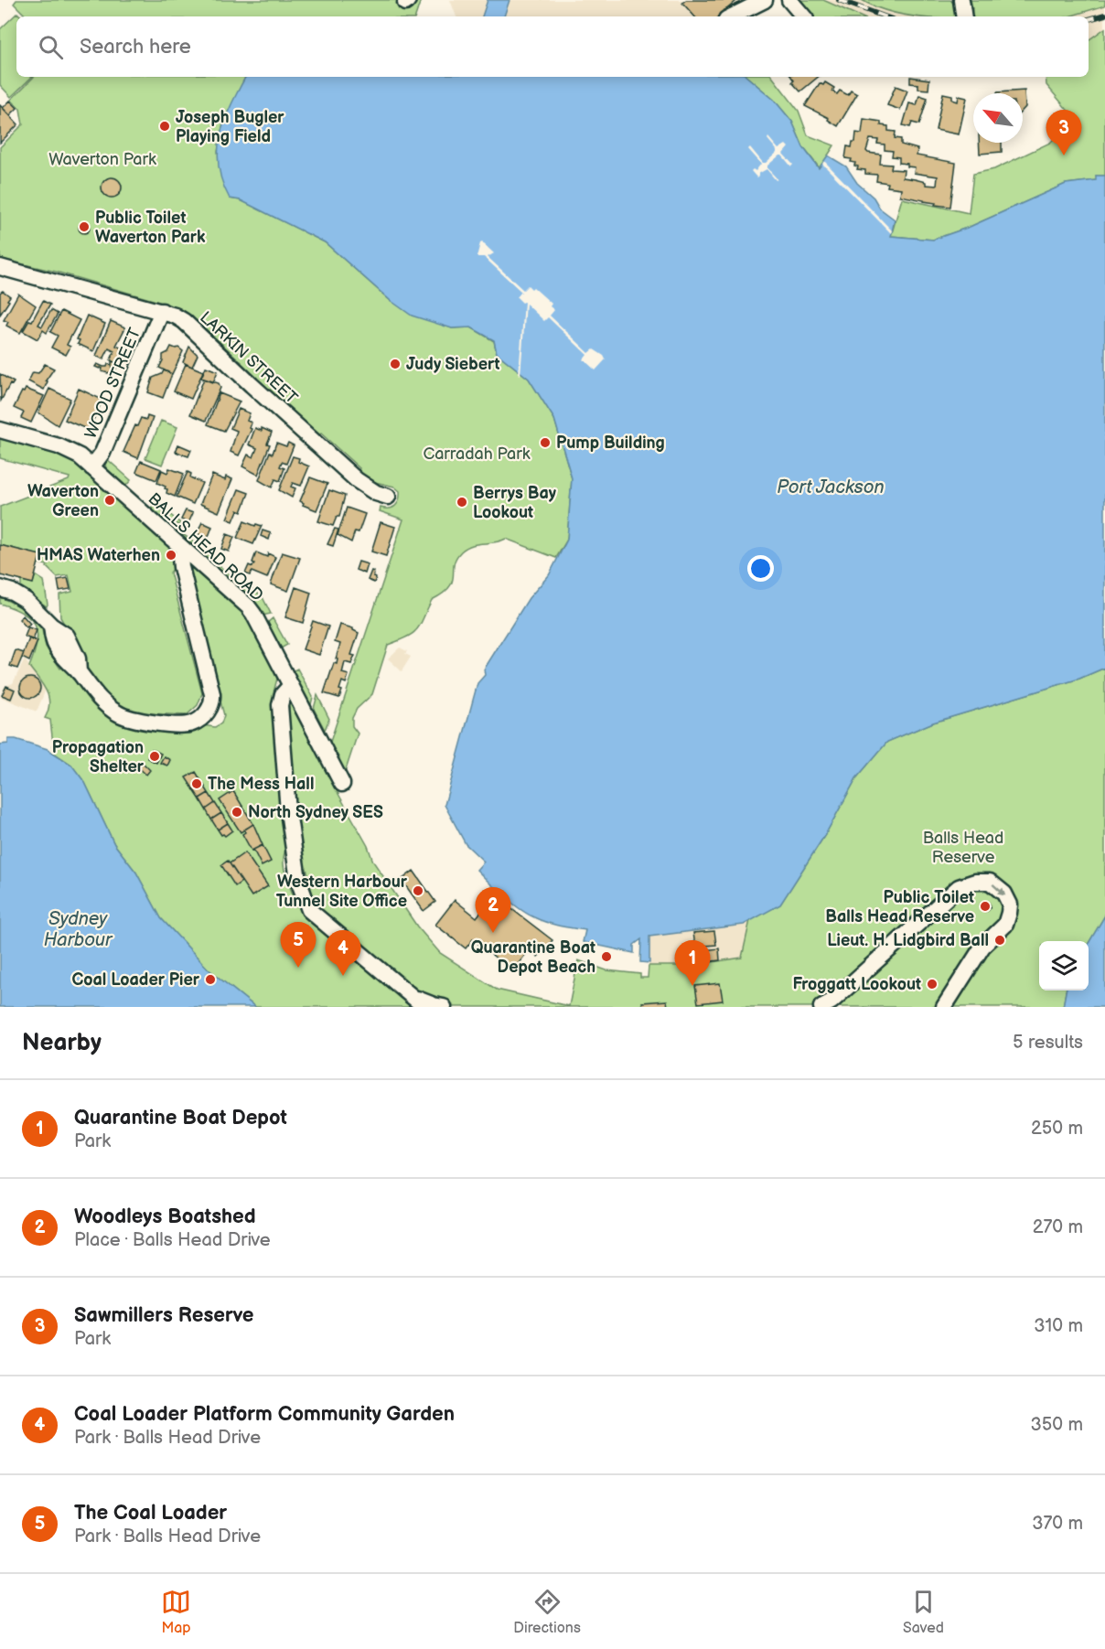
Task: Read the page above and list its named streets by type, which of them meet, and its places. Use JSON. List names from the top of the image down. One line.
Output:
{"streets":{"street":["LARKIN STREET","WOOD STREET","BALLS HEAD ROAD"]},"crossings":[["LARKIN STREET","WOOD STREET"],["WOOD STREET","BALLS HEAD ROAD"]],"water":["Port Jackson","Sydney Harbour"],"parks":["Waverton Park","Carradah Park","Balls Head Reserve"],"places":["Joseph Bugler Playing Field","Public Toilet Waverton Park","Judy Siebert","Pump Building","Waverton Green","Berrys Bay Lookout","HMAS Waterhen","Propagation Shelter","The Mess Hall","North Sydney SES","Western Harbour Tunnel Site Office","Public Toilet Balls Head Reserve","Lieut. H. Lidgbird Ball","Quarantine Boat Depot Beach","Coal Loader Pier","Froggatt Lookout"],"north":"top left","page":{"search":"Search here","pins":["3","2","5","4","1"],"heading":["Nearby","5 results"],"list":[{"mark":"1","name":"Quarantine Boat Depot","note":"Park","value":"250 m"},{"mark":"2","name":"Woodleys Boatshed","note":"Place · Balls Head Drive","value":"270 m"},{"mark":"3","name":"Sawmillers Reserve","note":"Park","value":"310 m"},{"mark":"4","name":"Coal Loader Platform Community Garden","note":"Park · Balls Head Drive","value":"350 m"},{"mark":"5","name":"The Coal Loader","note":"Park · Balls Head Drive","value":"370 m"}],"nav":["Map","Directions","Saved"]}}
